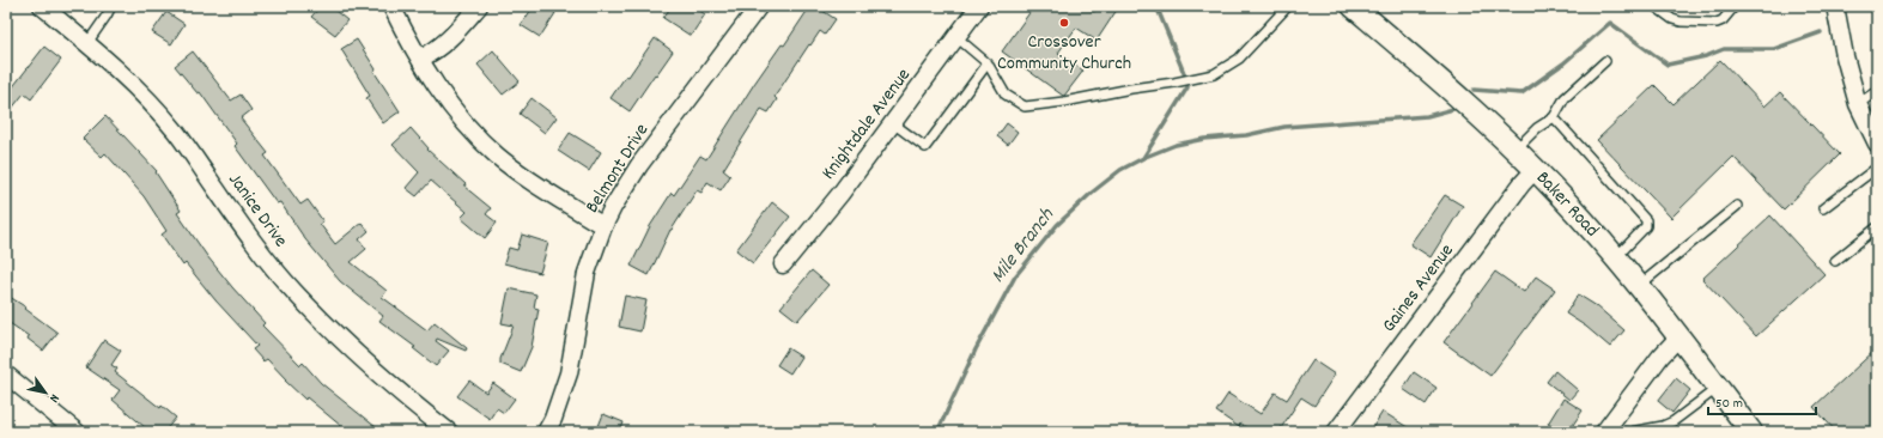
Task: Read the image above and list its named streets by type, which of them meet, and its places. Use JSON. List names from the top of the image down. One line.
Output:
{"streets":{"street":["Knightdale Avenue","Belmont Drive","Baker Road","Janice Drive","Gaines Avenue"]},"crossings":[["Baker Road","Gaines Avenue"]],"water":["Mile Branch"],"places":["Crossover Community Church"],"scale_bar":"50 m","north":"bottom right"}
